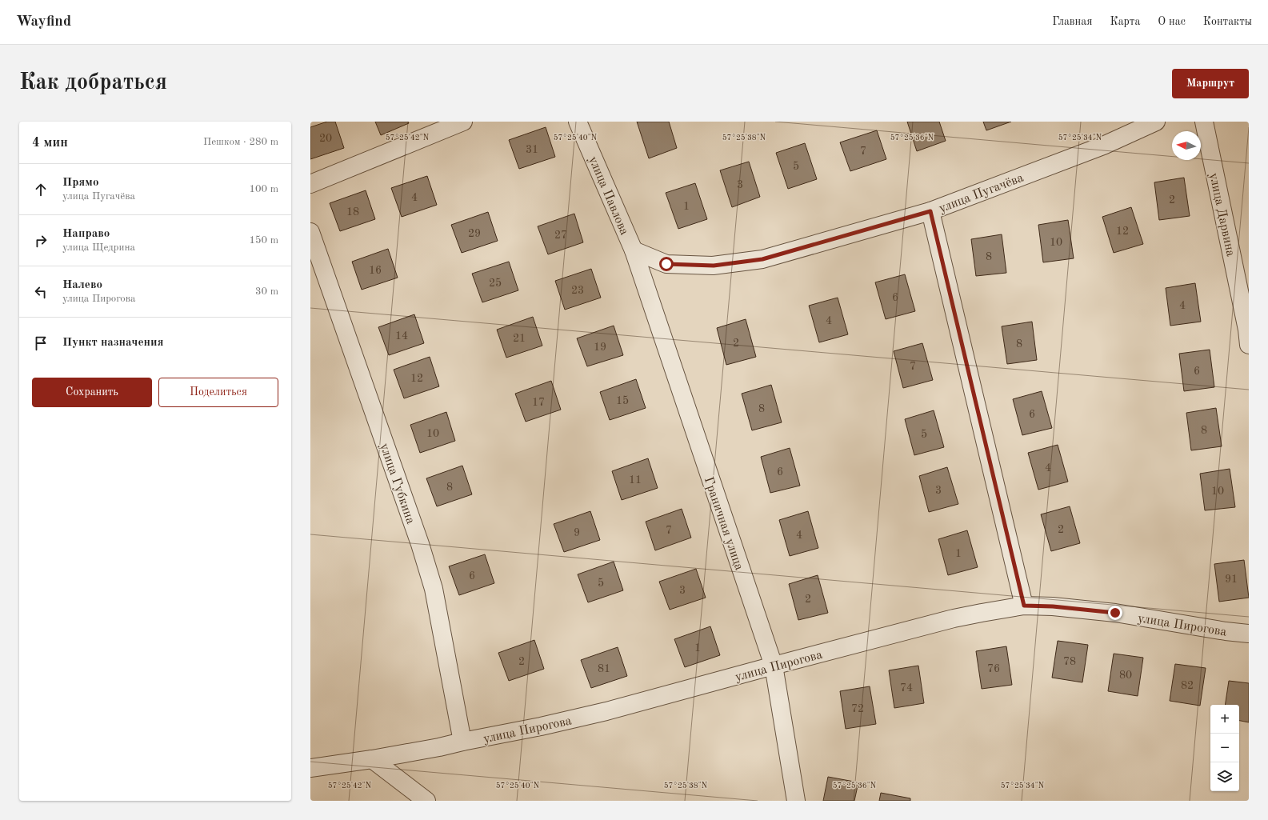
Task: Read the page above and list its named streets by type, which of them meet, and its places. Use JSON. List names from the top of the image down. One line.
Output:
{"streets":{"street":["улица Пугачёва","улица Павлова","улица Дарвина","улица Губкина","Граничная улица","улица Пирогова"]},"crossings":[["улица Пугачёва","улица Павлова"],["улица Пугачёва","Граничная улица"],["улица Павлова","Граничная улица"],["улица Губкина","улица Пирогова"],["Граничная улица","улица Пирогова"]],"house_numbers":["20","31","7","5","3","4","2","1","18","12","29","27","10","8","16","25","23","6","4","4","14","21","2","8","19","7","6","12","15","17","8","6","8","10","5","4","6","11","8","3","10","2","7","9","4","1","6","91","5","3","2","1","2","78","81","76","80","82","74","72"],"north":"left","page":{"header":"Wayfind","nav":["Главная","Карта","О нас","Контакты"],"buttons":["Маршрут",["Сохранить","Поделиться"]],"title":"Как добраться","heading":["4 мин","Пешком · 280 m"],"list":[["Прямо","улица Пугачёва","100 m"],["Направо","улица Щедрина","150 m"],["Налево","улица Пирогова","30 m"],"Пункт назначения"],"map_buttons":["+","−"]},"coordinates":["57°25'42\"N","57°25'40\"N","57°25'38\"N","57°25'36\"N","57°25'34\"N"]}
